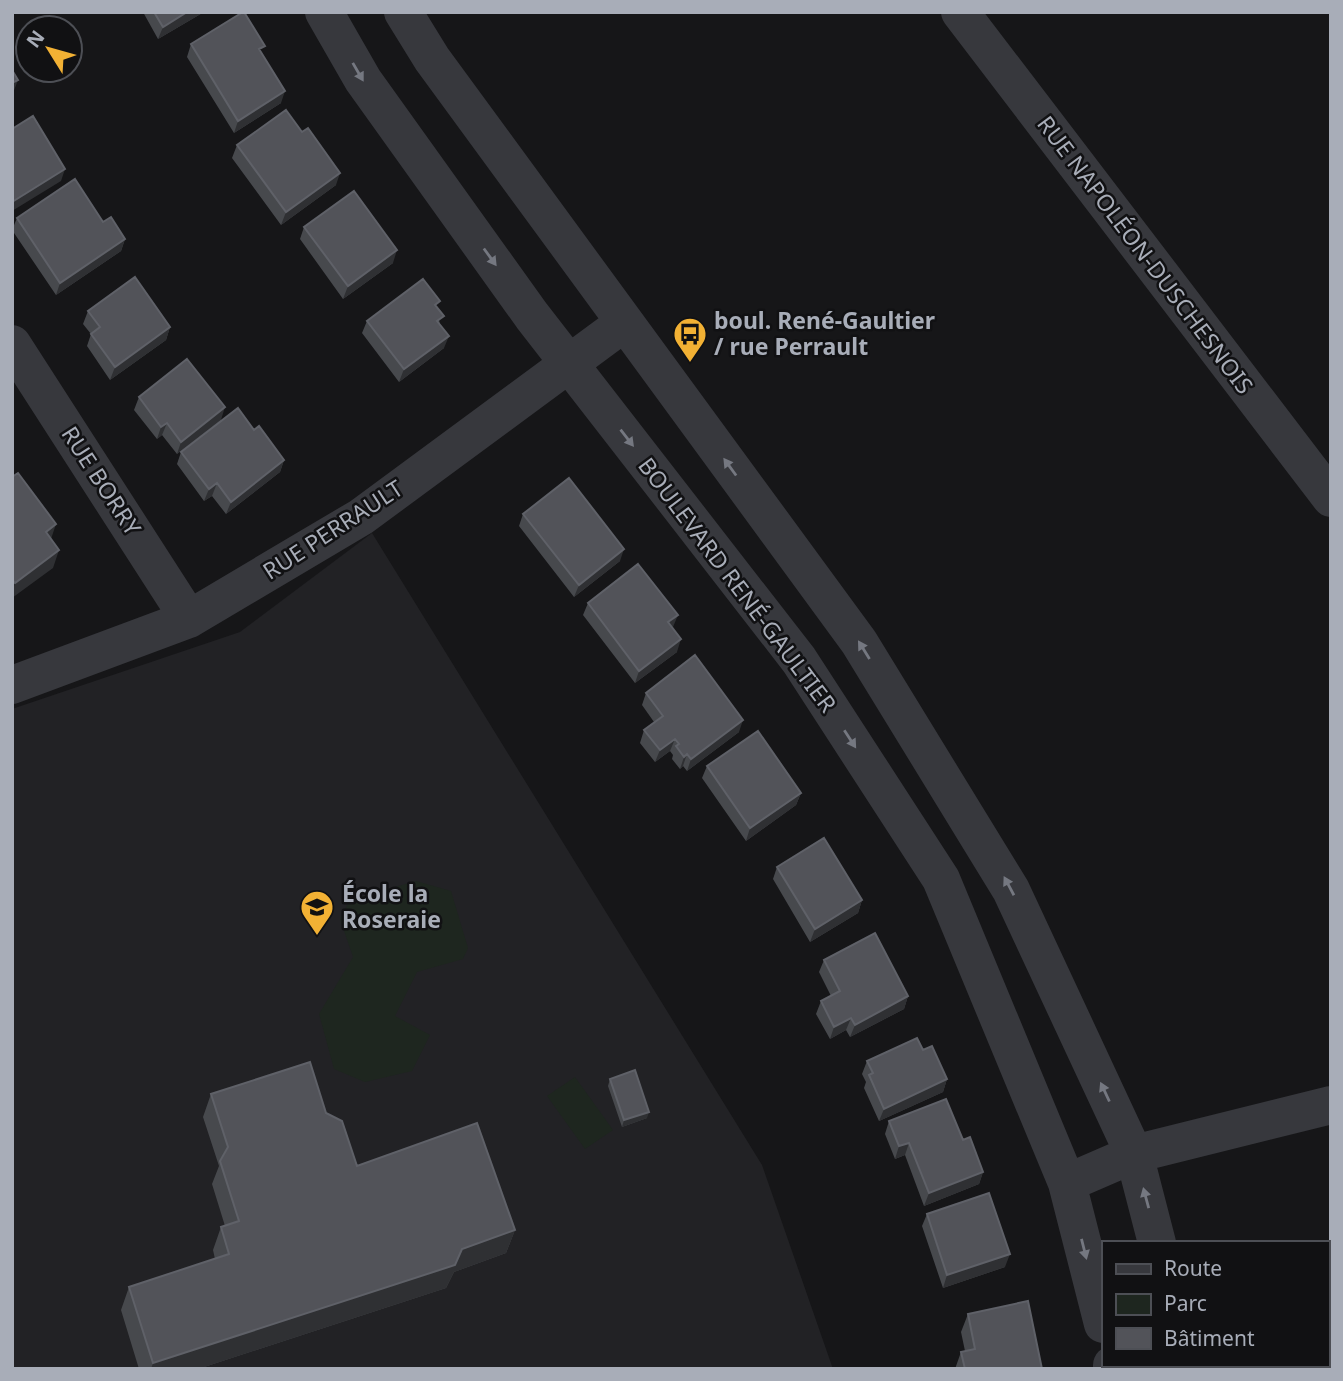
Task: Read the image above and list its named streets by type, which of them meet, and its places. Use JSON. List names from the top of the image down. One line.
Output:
{"streets":{"street":["RUE NAPOLÉON-DUSCHESNOIS","RUE BORRY","RUE PERRAULT","BOULEVARD RENÉ-GAULTIER"]},"crossings":[["RUE BORRY","RUE PERRAULT"],["RUE PERRAULT","BOULEVARD RENÉ-GAULTIER"]],"places":{"bus stop":["boul. René-Gaultier / rue Perrault"],"school or university":["École la Roseraie"]},"legend":["Route","Parc","Bâtiment"],"north":"top left"}
